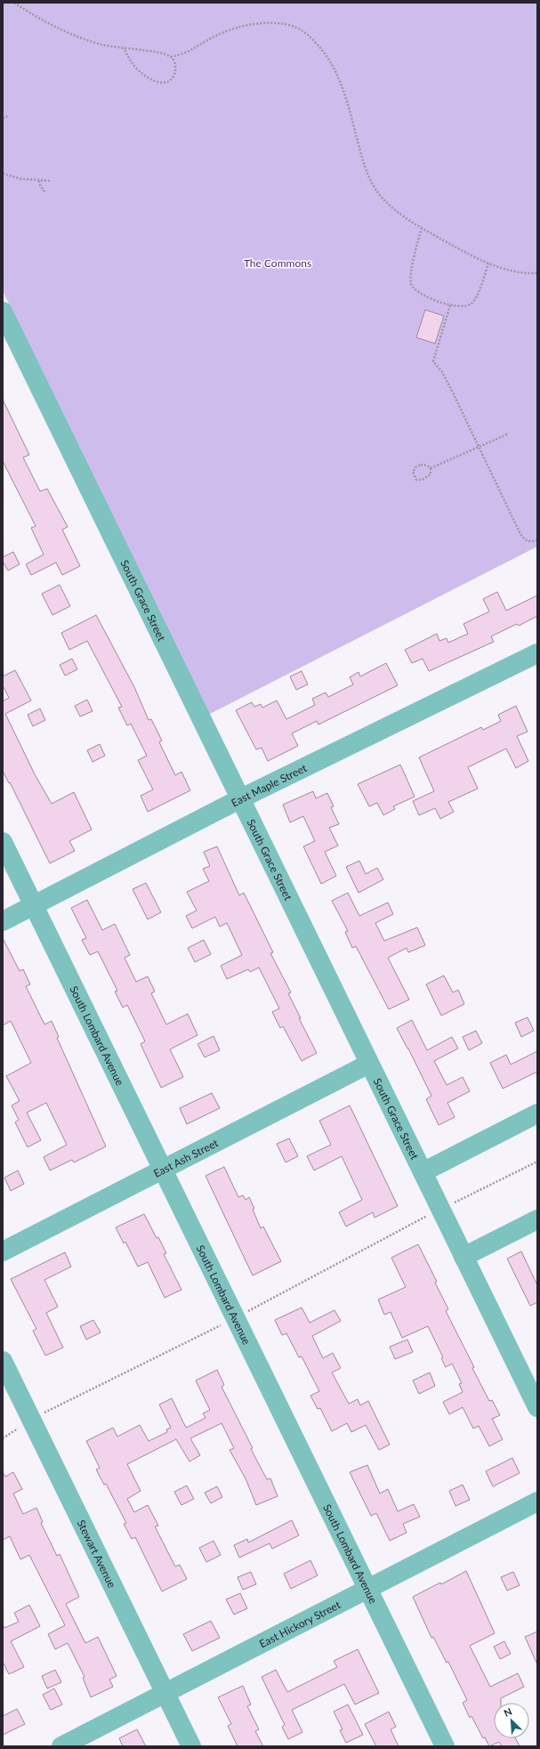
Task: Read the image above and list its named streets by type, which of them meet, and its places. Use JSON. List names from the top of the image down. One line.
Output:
{"streets":{"street":["South Grace Street","East Maple Street","South Lombard Avenue","East Ash Street","Stewart Avenue","East Hickory Street"]},"crossings":[["South Grace Street","East Maple Street"],["South Grace Street","East Ash Street"],["East Maple Street","South Lombard Avenue"],["South Lombard Avenue","East Ash Street"],["South Lombard Avenue","East Hickory Street"],["Stewart Avenue","East Hickory Street"]],"parks":["The Commons"],"north":"top left"}
